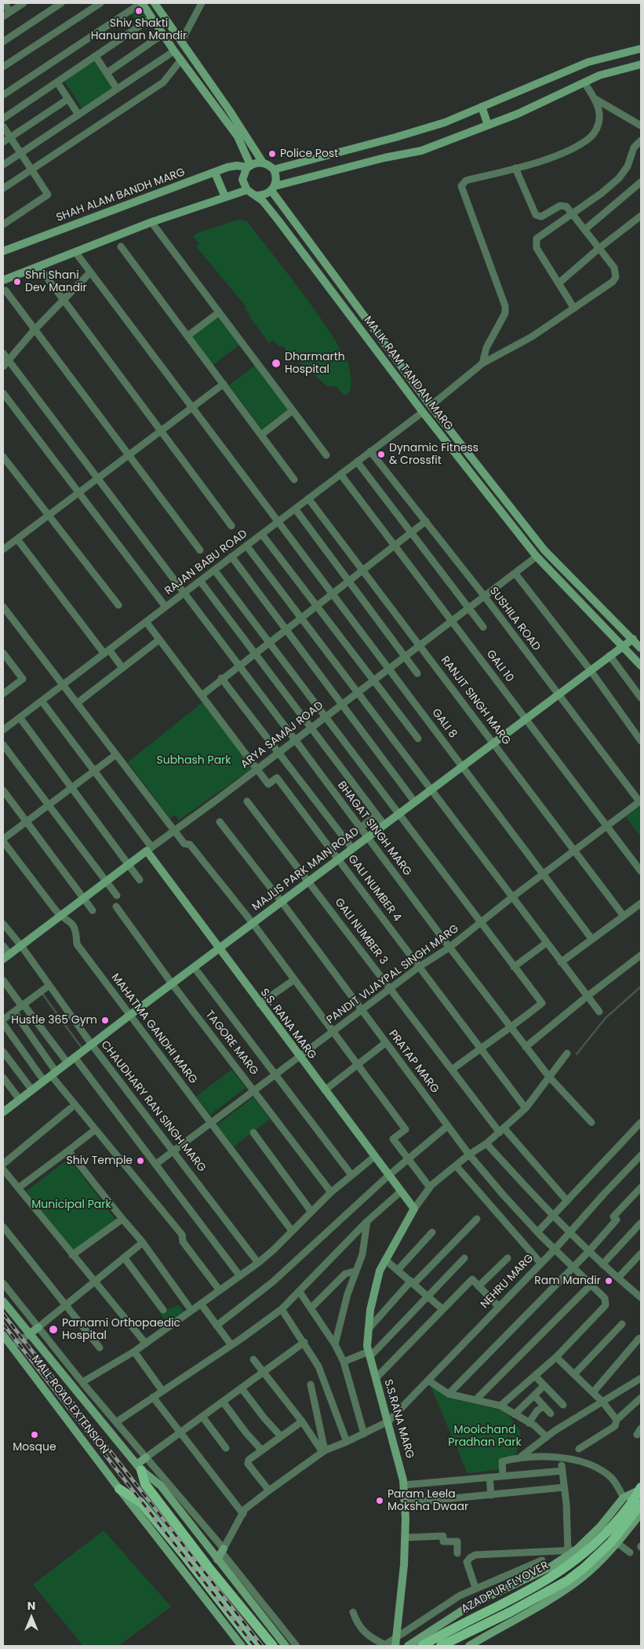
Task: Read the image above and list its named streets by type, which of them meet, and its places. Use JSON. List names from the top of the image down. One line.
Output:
{"streets":{"main road":["AZADPUR FLYOVER"],"street":["SHAH ALAM BANDH MARG","MALIK RAM TANDAN MARG","RAJAN BABU ROAD","SUSHILA ROAD","GALI 10","RANJIT SINGH MARG","GALI 8","ARYA SAMAJ ROAD","BHAGAT SINGH MARG","MAJLIS PARK MAIN ROAD","GALI NUMBER 4","GALI NUMBER 3","PANDIT VIJAYPAL SINGH MARG","S.S. RANA MARG","MAHATMA GANDHI MARG","TAGORE MARG","PRATAP MARG","CHAUDHARY RAN SINGH MARG","NEHRU MARG","MALL ROAD EXTENSION","S.S.RANA MARG"]},"crossings":[["SHAH ALAM BANDH MARG","MALIK RAM TANDAN MARG"],["MALIK RAM TANDAN MARG","RAJAN BABU ROAD"],["MALIK RAM TANDAN MARG","ARYA SAMAJ ROAD"],["MALIK RAM TANDAN MARG","MAJLIS PARK MAIN ROAD"],["RAJAN BABU ROAD","SUSHILA ROAD"],["RAJAN BABU ROAD","GALI 10"],["RAJAN BABU ROAD","RANJIT SINGH MARG"],["RAJAN BABU ROAD","GALI 8"],["RAJAN BABU ROAD","BHAGAT SINGH MARG"],["RAJAN BABU ROAD","GALI NUMBER 4"],["SUSHILA ROAD","ARYA SAMAJ ROAD"],["SUSHILA ROAD","MAJLIS PARK MAIN ROAD"],["SUSHILA ROAD","PANDIT VIJAYPAL SINGH MARG"],["GALI 10","ARYA SAMAJ ROAD"],["GALI 10","MAJLIS PARK MAIN ROAD"],["GALI 10","PANDIT VIJAYPAL SINGH MARG"],["RANJIT SINGH MARG","ARYA SAMAJ ROAD"],["RANJIT SINGH MARG","MAJLIS PARK MAIN ROAD"],["RANJIT SINGH MARG","PANDIT VIJAYPAL SINGH MARG"],["GALI 8","ARYA SAMAJ ROAD"],["GALI 8","MAJLIS PARK MAIN ROAD"],["GALI 8","PANDIT VIJAYPAL SINGH MARG"],["ARYA SAMAJ ROAD","BHAGAT SINGH MARG"],["ARYA SAMAJ ROAD","GALI NUMBER 4"],["ARYA SAMAJ ROAD","S.S. RANA MARG"],["ARYA SAMAJ ROAD","MAHATMA GANDHI MARG"],["ARYA SAMAJ ROAD","CHAUDHARY RAN SINGH MARG"],["BHAGAT SINGH MARG","MAJLIS PARK MAIN ROAD"],["BHAGAT SINGH MARG","PANDIT VIJAYPAL SINGH MARG"],["MAJLIS PARK MAIN ROAD","GALI NUMBER 4"],["MAJLIS PARK MAIN ROAD","GALI NUMBER 3"],["MAJLIS PARK MAIN ROAD","S.S. RANA MARG"],["MAJLIS PARK MAIN ROAD","MAHATMA GANDHI MARG"],["MAJLIS PARK MAIN ROAD","TAGORE MARG"],["MAJLIS PARK MAIN ROAD","PRATAP MARG"],["MAJLIS PARK MAIN ROAD","CHAUDHARY RAN SINGH MARG"],["GALI NUMBER 4","PANDIT VIJAYPAL SINGH MARG"],["GALI NUMBER 3","PANDIT VIJAYPAL SINGH MARG"],["PANDIT VIJAYPAL SINGH MARG","S.S. RANA MARG"],["PANDIT VIJAYPAL SINGH MARG","MAHATMA GANDHI MARG"],["PANDIT VIJAYPAL SINGH MARG","TAGORE MARG"],["PANDIT VIJAYPAL SINGH MARG","PRATAP MARG"],["PANDIT VIJAYPAL SINGH MARG","CHAUDHARY RAN SINGH MARG"],["S.S. RANA MARG","S.S.RANA MARG"],["PRATAP MARG","NEHRU MARG"],["NEHRU MARG","S.S.RANA MARG"]],"parks":["Subhash Park","Municipal Park","Moolchand Pradhan Park"],"places":["Shiv Shakti Hanuman Mandir","Police Post","Shri Shani Dev Mandir","Dharmarth Hospital","Dynamic Fitness & Crossfit","Hustle 365 Gym","Shiv Temple","Ram Mandir","Parnami Orthopaedic Hospital","Mosque","Param Leela Moksha Dwaar"],"north":"top"}
